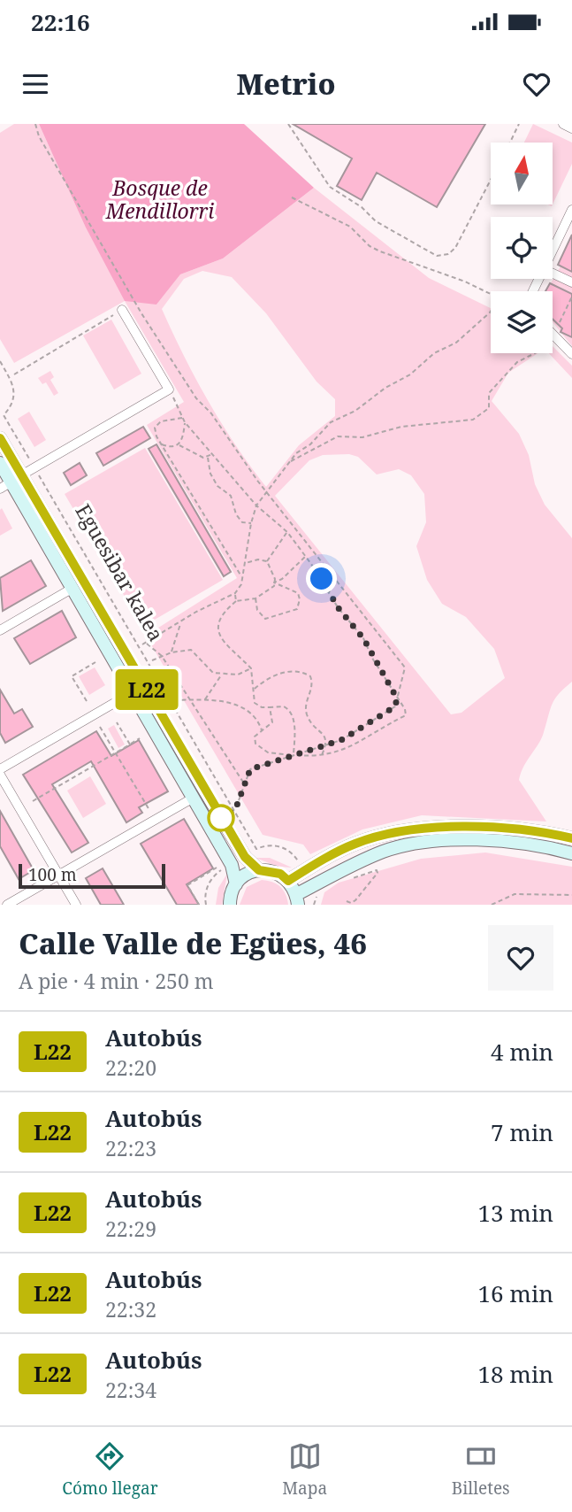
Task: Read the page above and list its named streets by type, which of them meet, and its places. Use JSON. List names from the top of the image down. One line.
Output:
{"streets":{"street":["Eguesibar kalea"]},"parks":["Bosque de Mendillorri"],"lines":["bus line L22"],"scale_bar":"100 m","north":"top","page":{"status":"22:16","header":"Metrio","on_map":"L22","scale":"100 m","heading":["Calle Valle de Egües, 46","A pie · 4 min · 250 m"],"list":[{"mark":"L22","name":"Autobús","note":"22:20","value":"4 min"},{"mark":"L22","name":"Autobús","note":"22:23","value":"7 min"},{"mark":"L22","name":"Autobús","note":"22:29","value":"13 min"},{"mark":"L22","name":"Autobús","note":"22:32","value":"16 min"},{"mark":"L22","name":"Autobús","note":"22:34","value":"18 min"}],"tabs":["Cómo llegar","Mapa","Billetes"]}}
